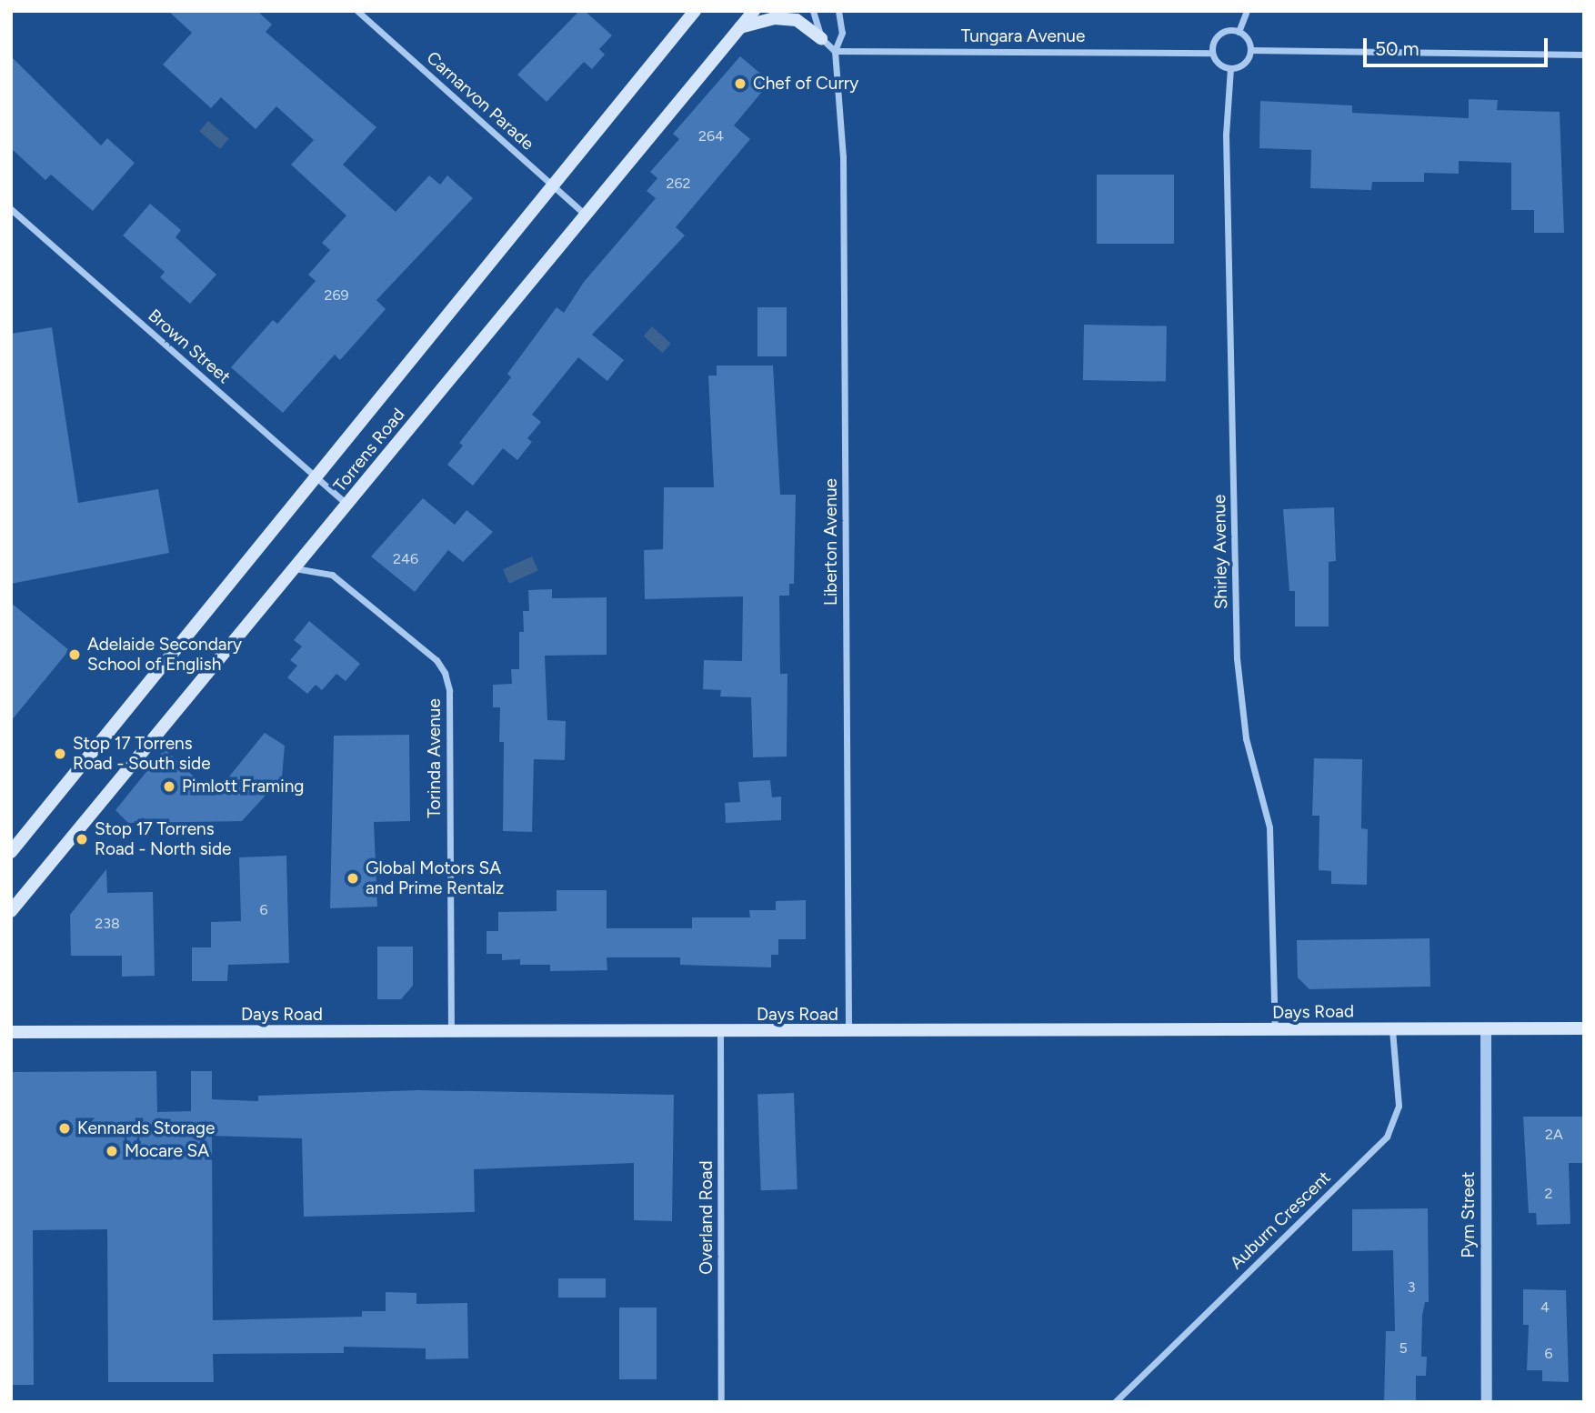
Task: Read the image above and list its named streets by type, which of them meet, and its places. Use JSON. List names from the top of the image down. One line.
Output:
{"streets":{"main road":["Torrens Road","Days Road"],"street":["Tungara Avenue","Carnarvon Parade","Brown Street","Liberton Avenue","Shirley Avenue","Torinda Avenue","Pym Street","Overland Road","Auburn Crescent"]},"crossings":[["Tungara Avenue","Liberton Avenue"],["Tungara Avenue","Shirley Avenue"],["Carnarvon Parade","Torrens Road"],["Brown Street","Torrens Road"],["Torrens Road","Torinda Avenue"],["Liberton Avenue","Days Road"],["Shirley Avenue","Days Road"],["Torinda Avenue","Days Road"],["Days Road","Pym Street"],["Days Road","Overland Road"],["Days Road","Auburn Crescent"]],"places":["Chef of Curry","Adelaide Secondary School of English","Stop 17 Torrens Road - South side","Pimlott Framing","Stop 17 Torrens Road - North side","Global Motors SA and Prime Rentalz","Kennards Storage","Mocare SA"],"house_numbers":["264","262","269","246","6","238","2A","2","3","4","5","6"],"scale_bar":"50 m"}
